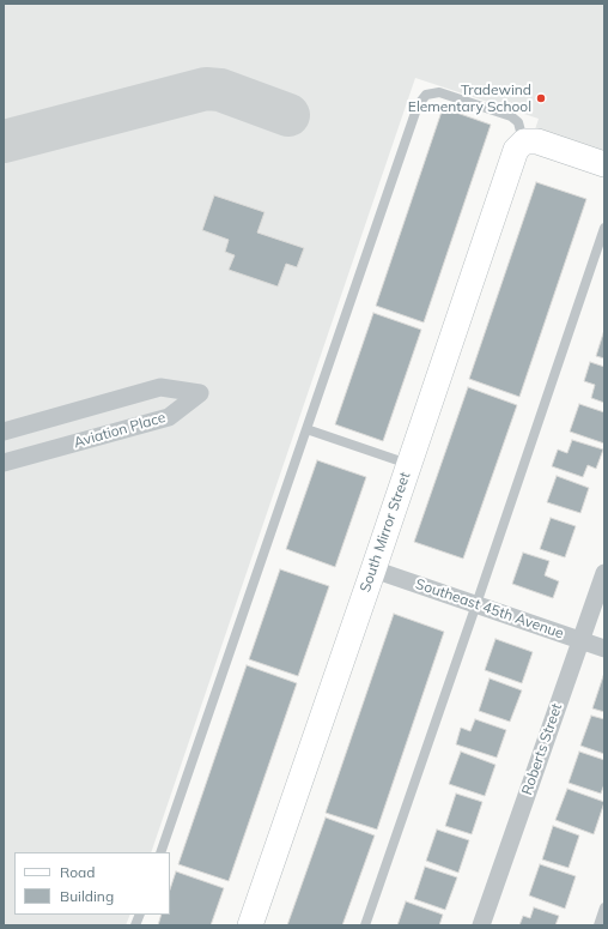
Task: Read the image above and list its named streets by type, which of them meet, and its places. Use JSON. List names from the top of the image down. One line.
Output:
{"streets":{"street":["Aviation Place","South Mirror Street","Southeast 45th Avenue","Roberts Street"]},"crossings":[["South Mirror Street","Southeast 45th Avenue"],["Southeast 45th Avenue","Roberts Street"]],"places":["Tradewind Elementary School"],"legend":["Road","Building"]}
